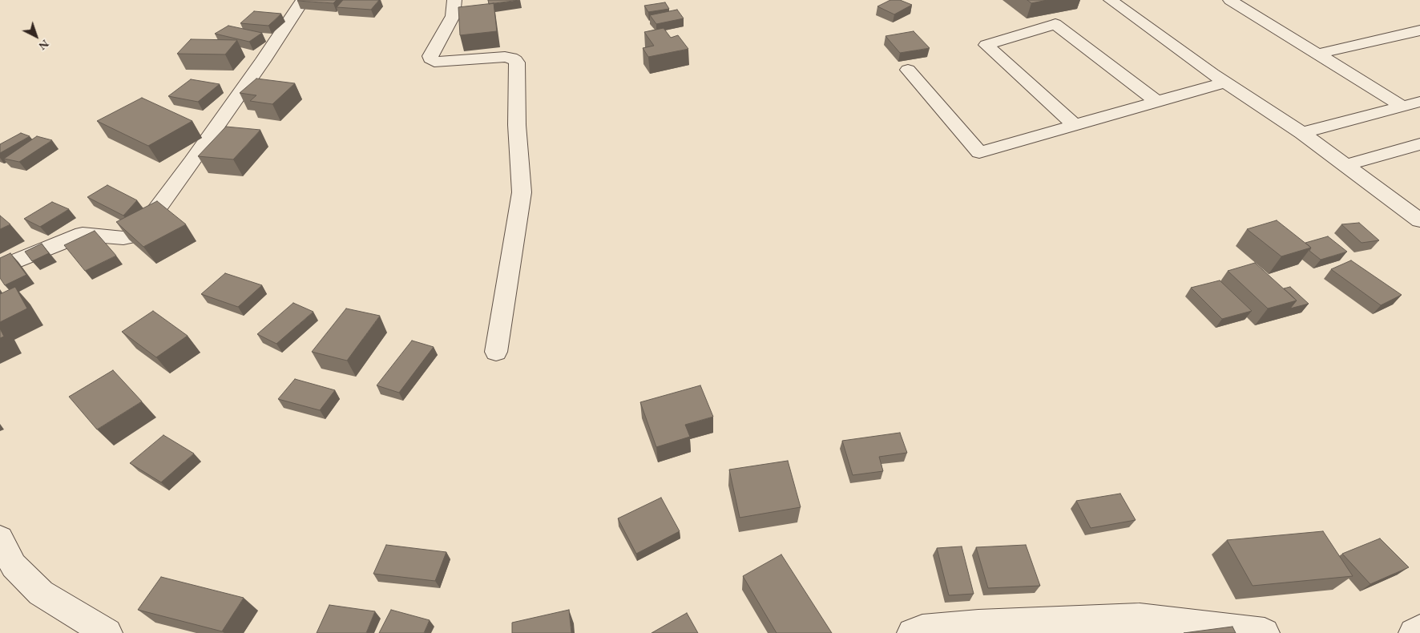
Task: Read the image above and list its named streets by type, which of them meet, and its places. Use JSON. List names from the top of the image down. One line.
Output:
{"north":"bottom right"}
